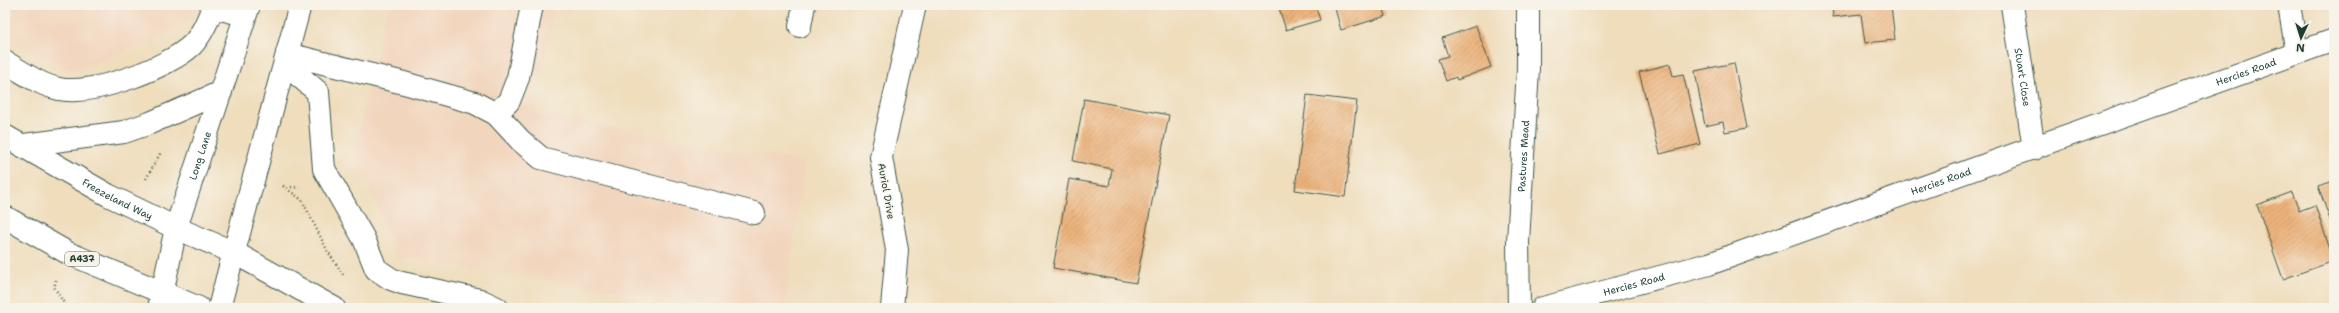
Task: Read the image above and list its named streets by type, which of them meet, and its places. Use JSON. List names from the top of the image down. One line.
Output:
{"streets":{"street":["Hercies Road","Stuart Close","Long Lane","Pastures Mead","Auriol Drive","Freezeland Way","A437"]},"crossings":[["Hercies Road","Stuart Close"],["Long Lane","Freezeland Way"],["Long Lane","A437"]],"north":"bottom"}
